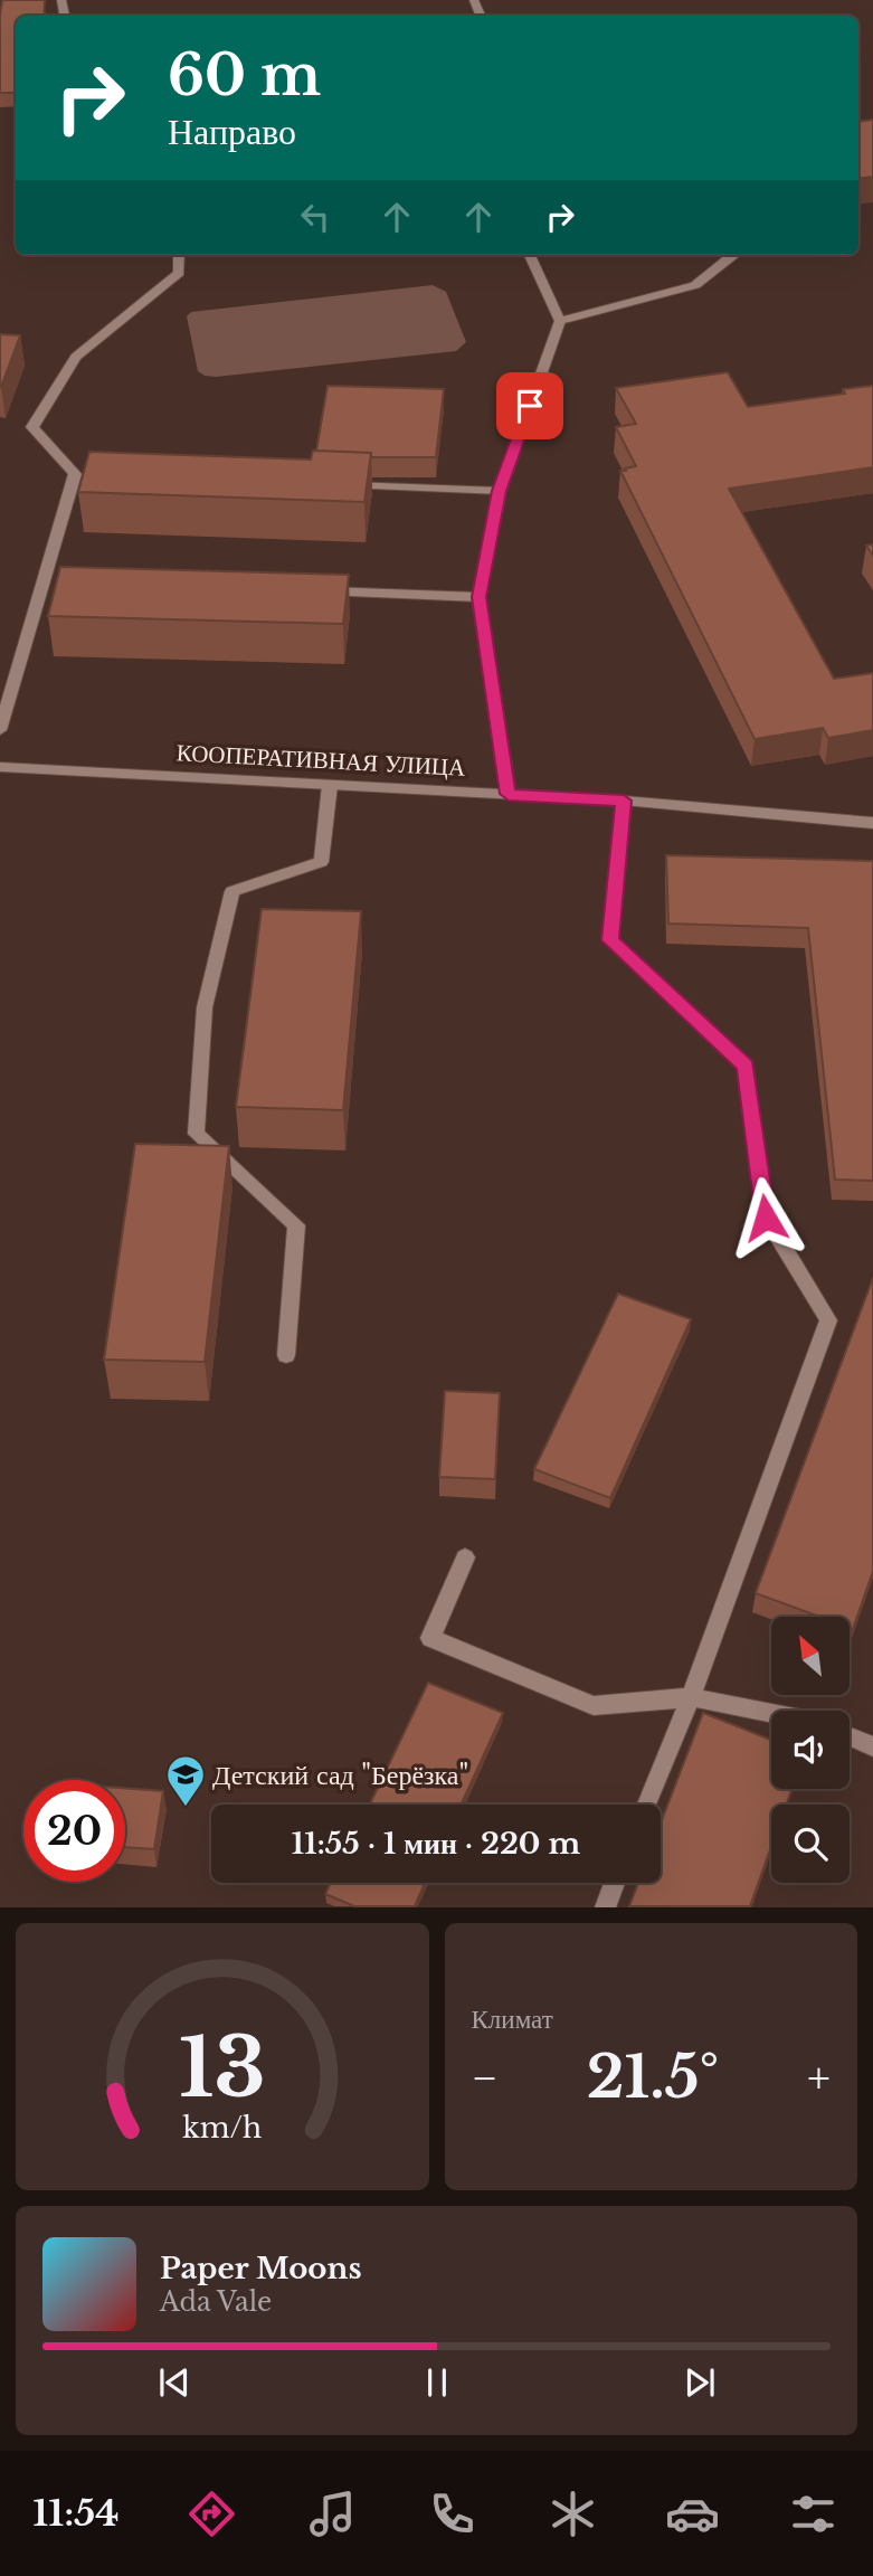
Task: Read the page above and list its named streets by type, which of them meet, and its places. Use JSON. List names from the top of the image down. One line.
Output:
{"streets":{"street":["КООПЕРАТИВНАЯ УЛИЦА"]},"places":{"school or university":["Детский сад \"Берёзка\""]},"north":"top left","page":{"turn":["60 m","Направо"],"limit":"20","trip":"11:55 · 1 мин · 220 m","tile":"Климат","heat":["−","21.5°","+"],"song":["Paper Moons","Ada Vale"],"tabs":"11:54","gauge":["13","km/h"]}}
